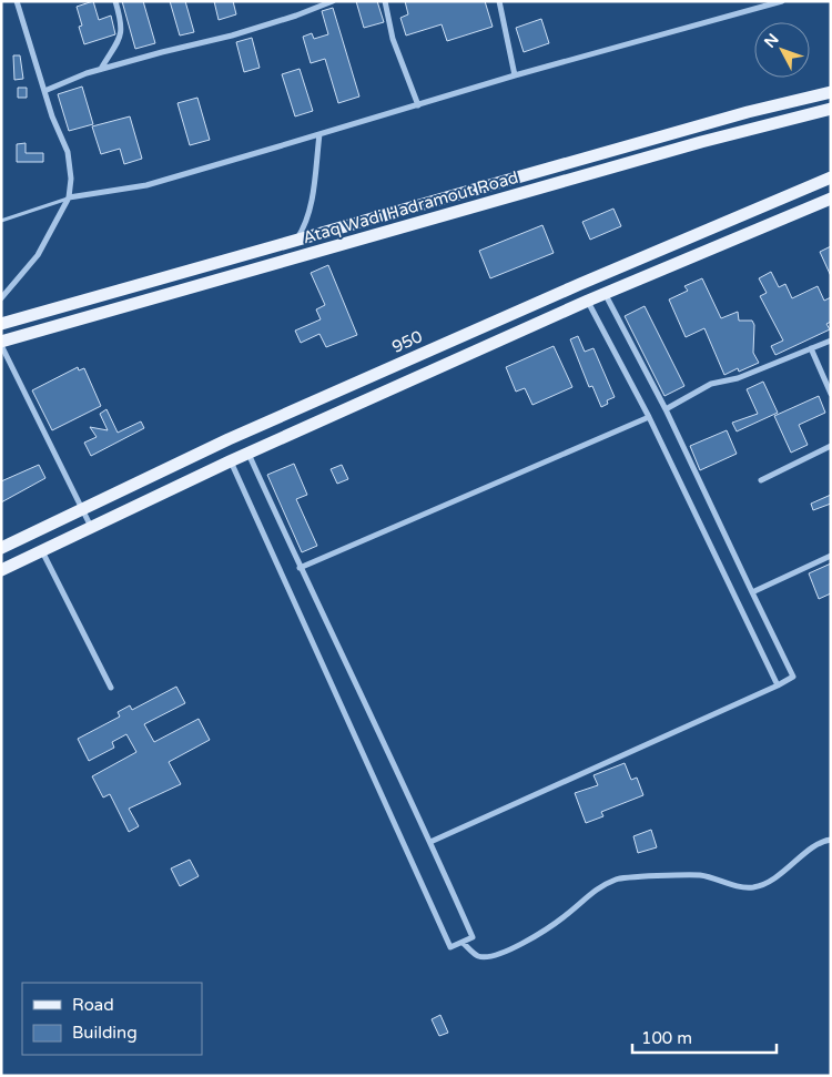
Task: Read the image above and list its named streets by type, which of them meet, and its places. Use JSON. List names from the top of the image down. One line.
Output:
{"streets":{"main road":["Ataq Wadi Hadramout Road","950"]},"legend":["Road","Building"],"scale_bar":"100 m","north":"top left"}
